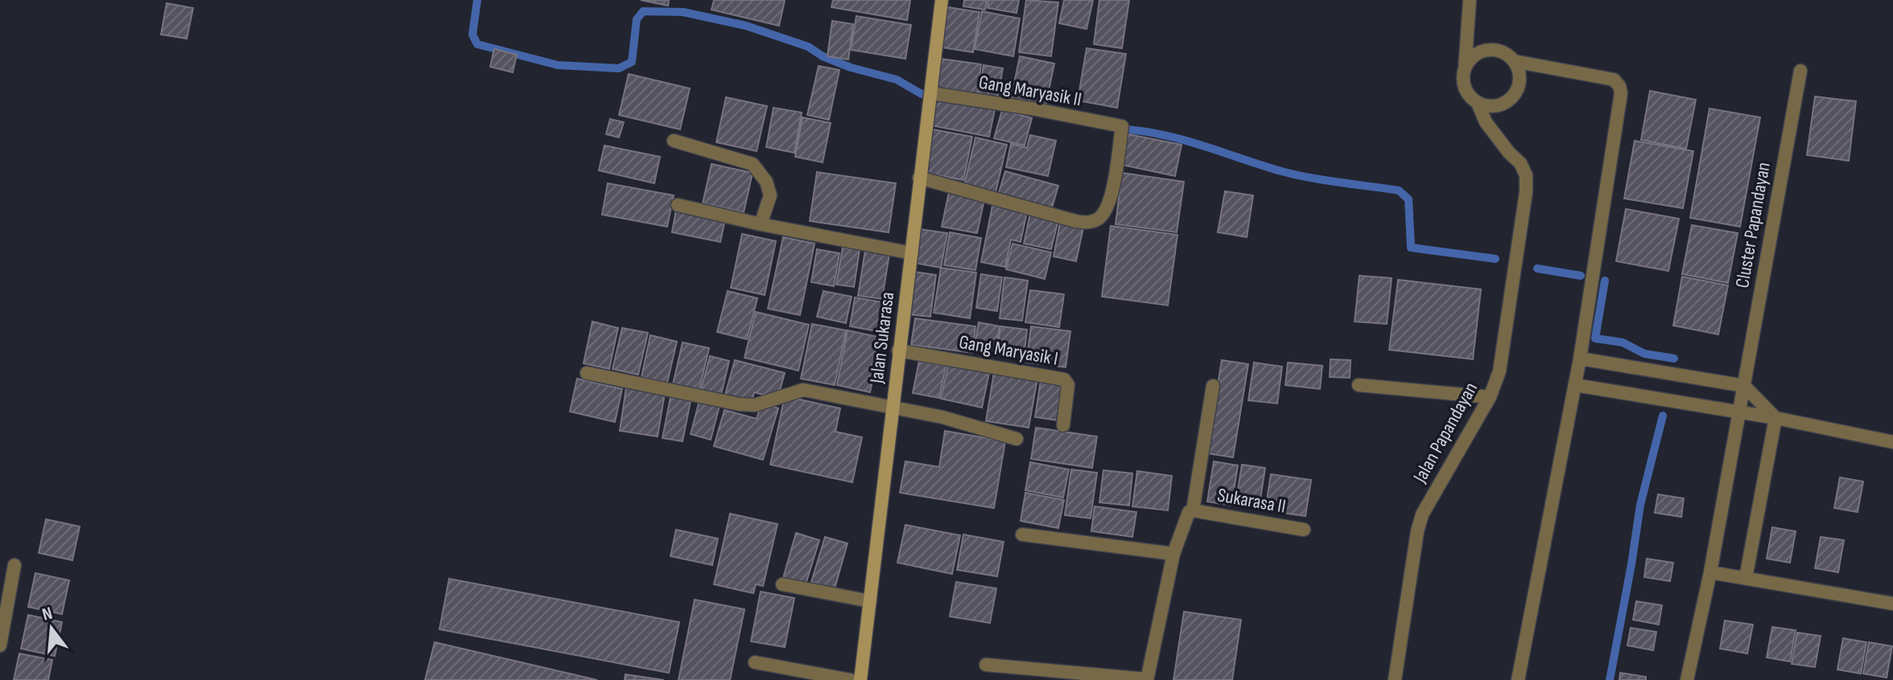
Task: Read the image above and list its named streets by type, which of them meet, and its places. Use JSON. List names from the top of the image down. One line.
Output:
{"streets":{"street":["Gang Maryasik II","Cluster Papandayan","Jalan Sukarasa","Gang Maryasik I","Jalan Papandayan","Sukarasa II"]},"crossings":[["Gang Maryasik II","Jalan Sukarasa"],["Jalan Sukarasa","Gang Maryasik I"]],"north":"top"}
